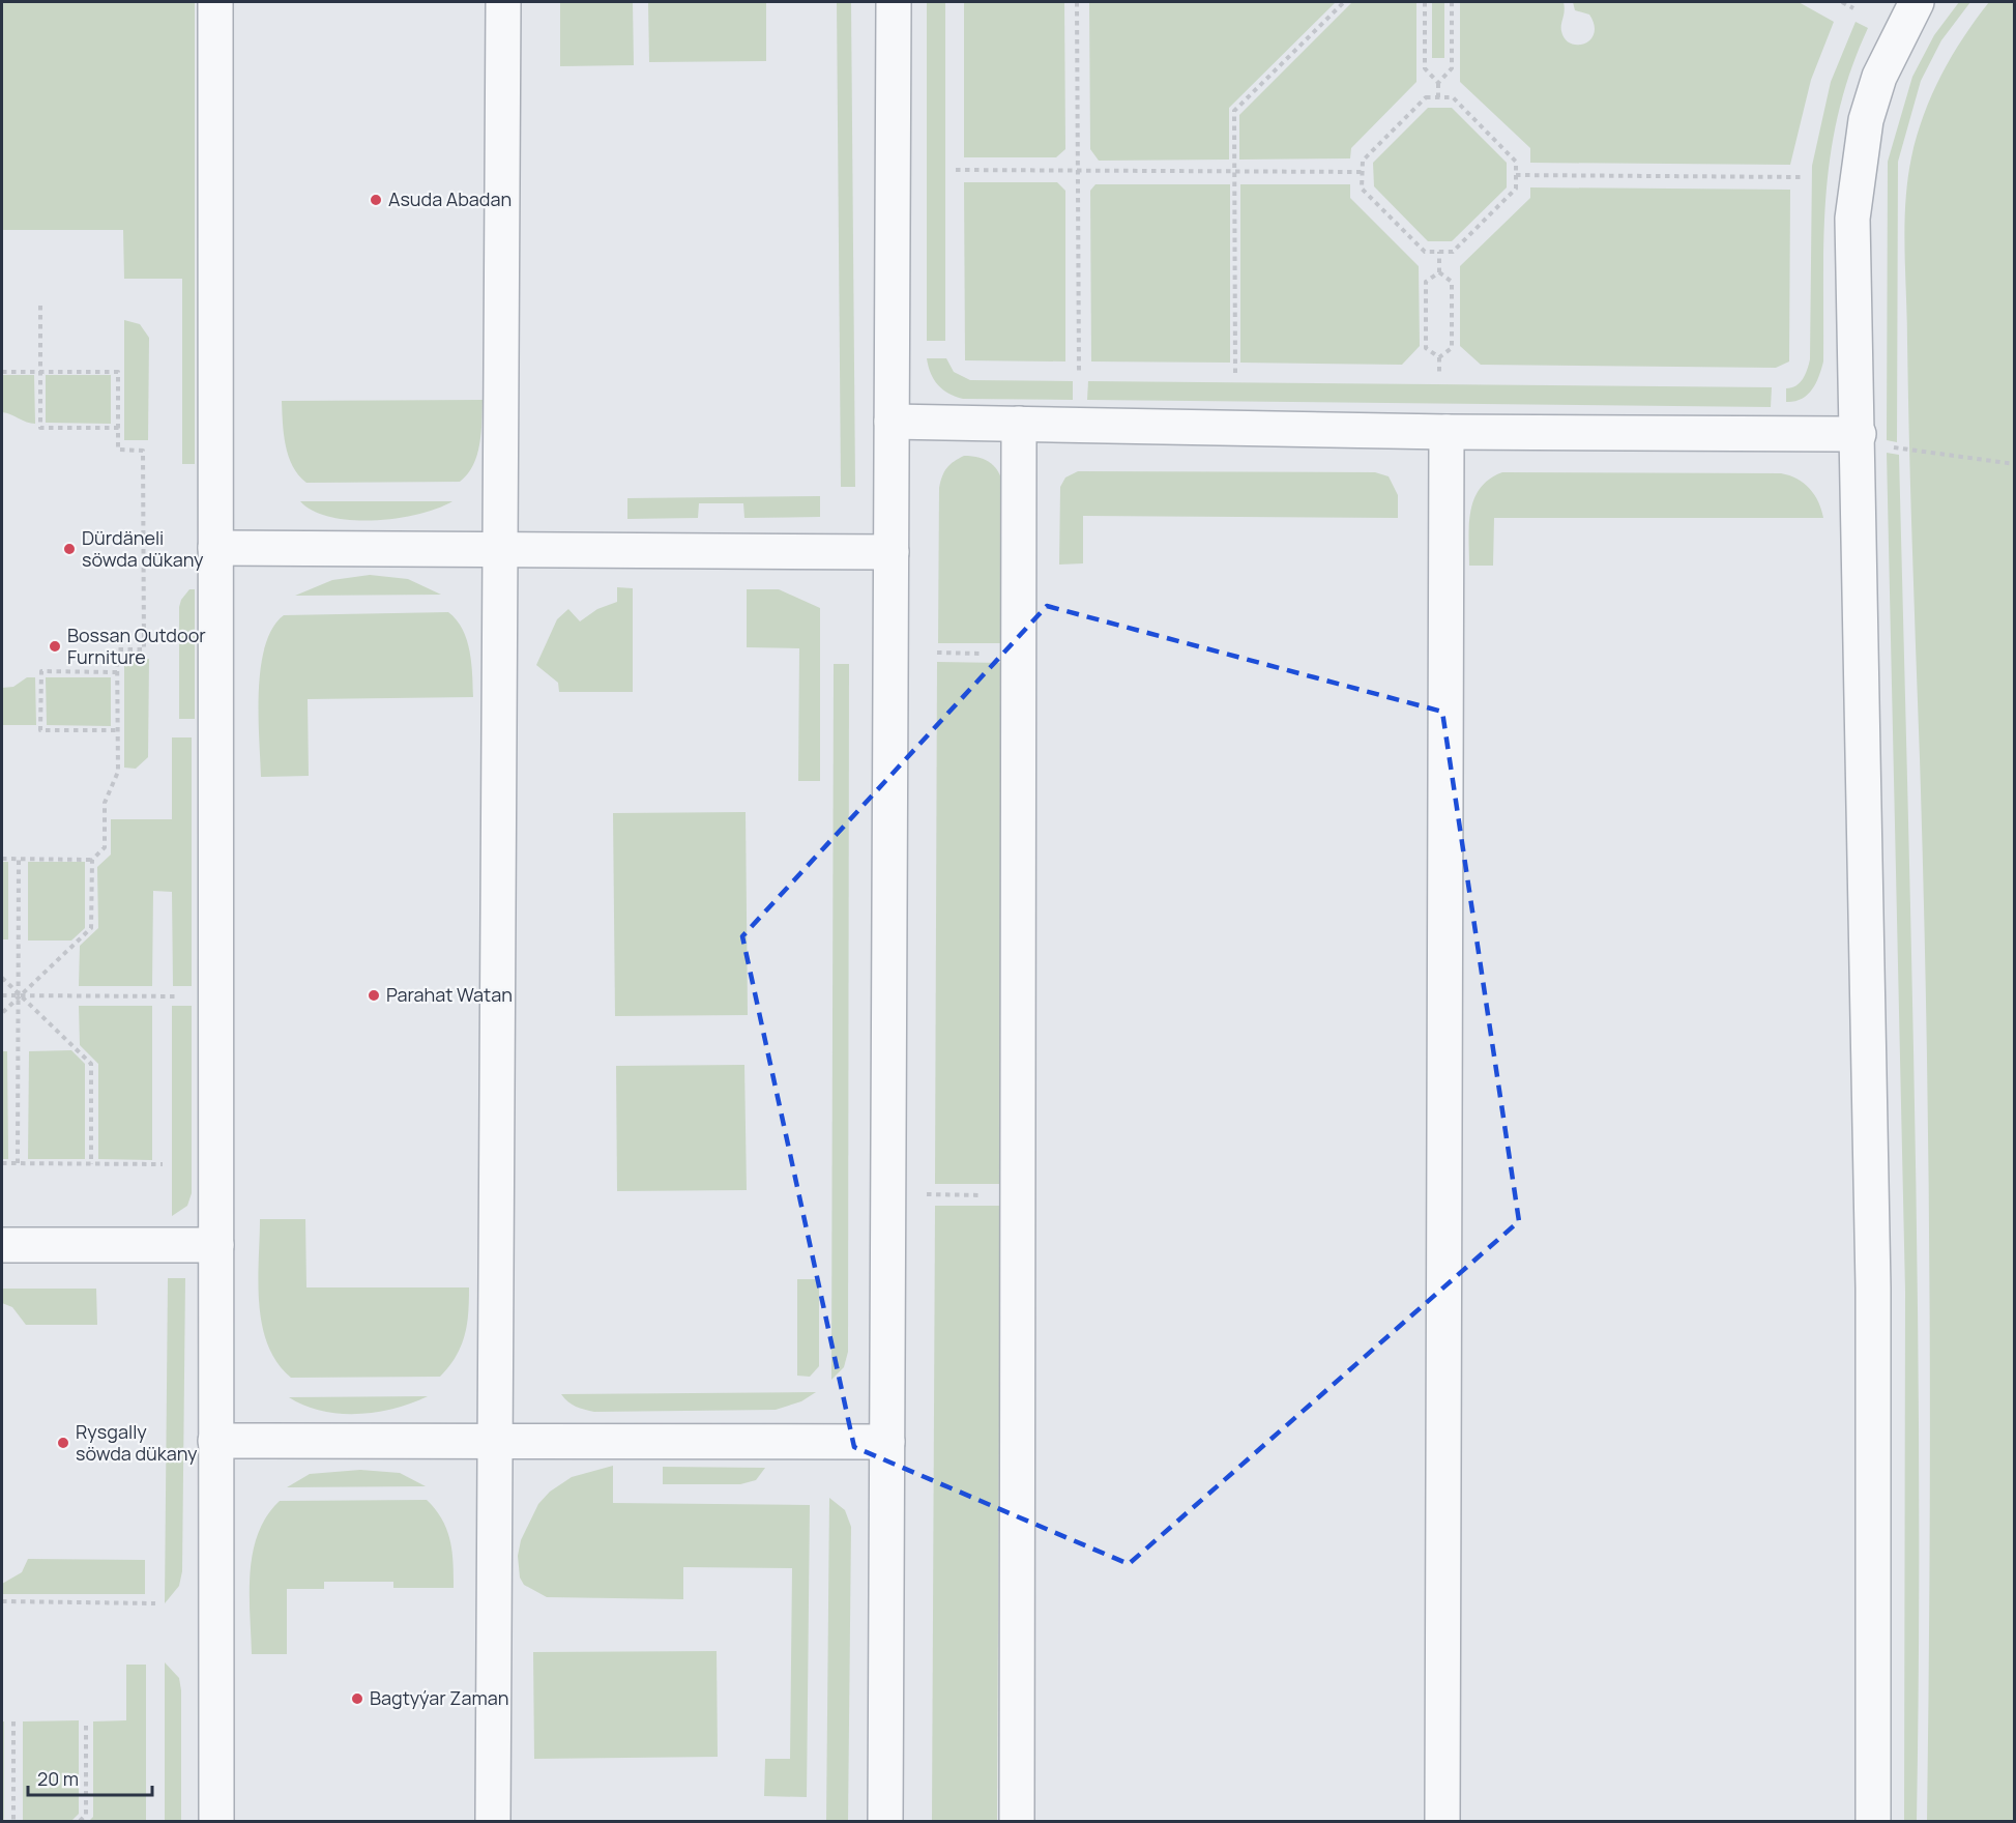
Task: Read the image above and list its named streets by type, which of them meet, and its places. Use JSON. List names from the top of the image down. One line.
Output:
{"places":["Asuda Abadan","Dürdäneli söwda dükany","Bossan Outdoor Furniture","Parahat Watan","Rysgally söwda dükany","Bagtyýar Zaman"],"scale_bar":"20 m"}
